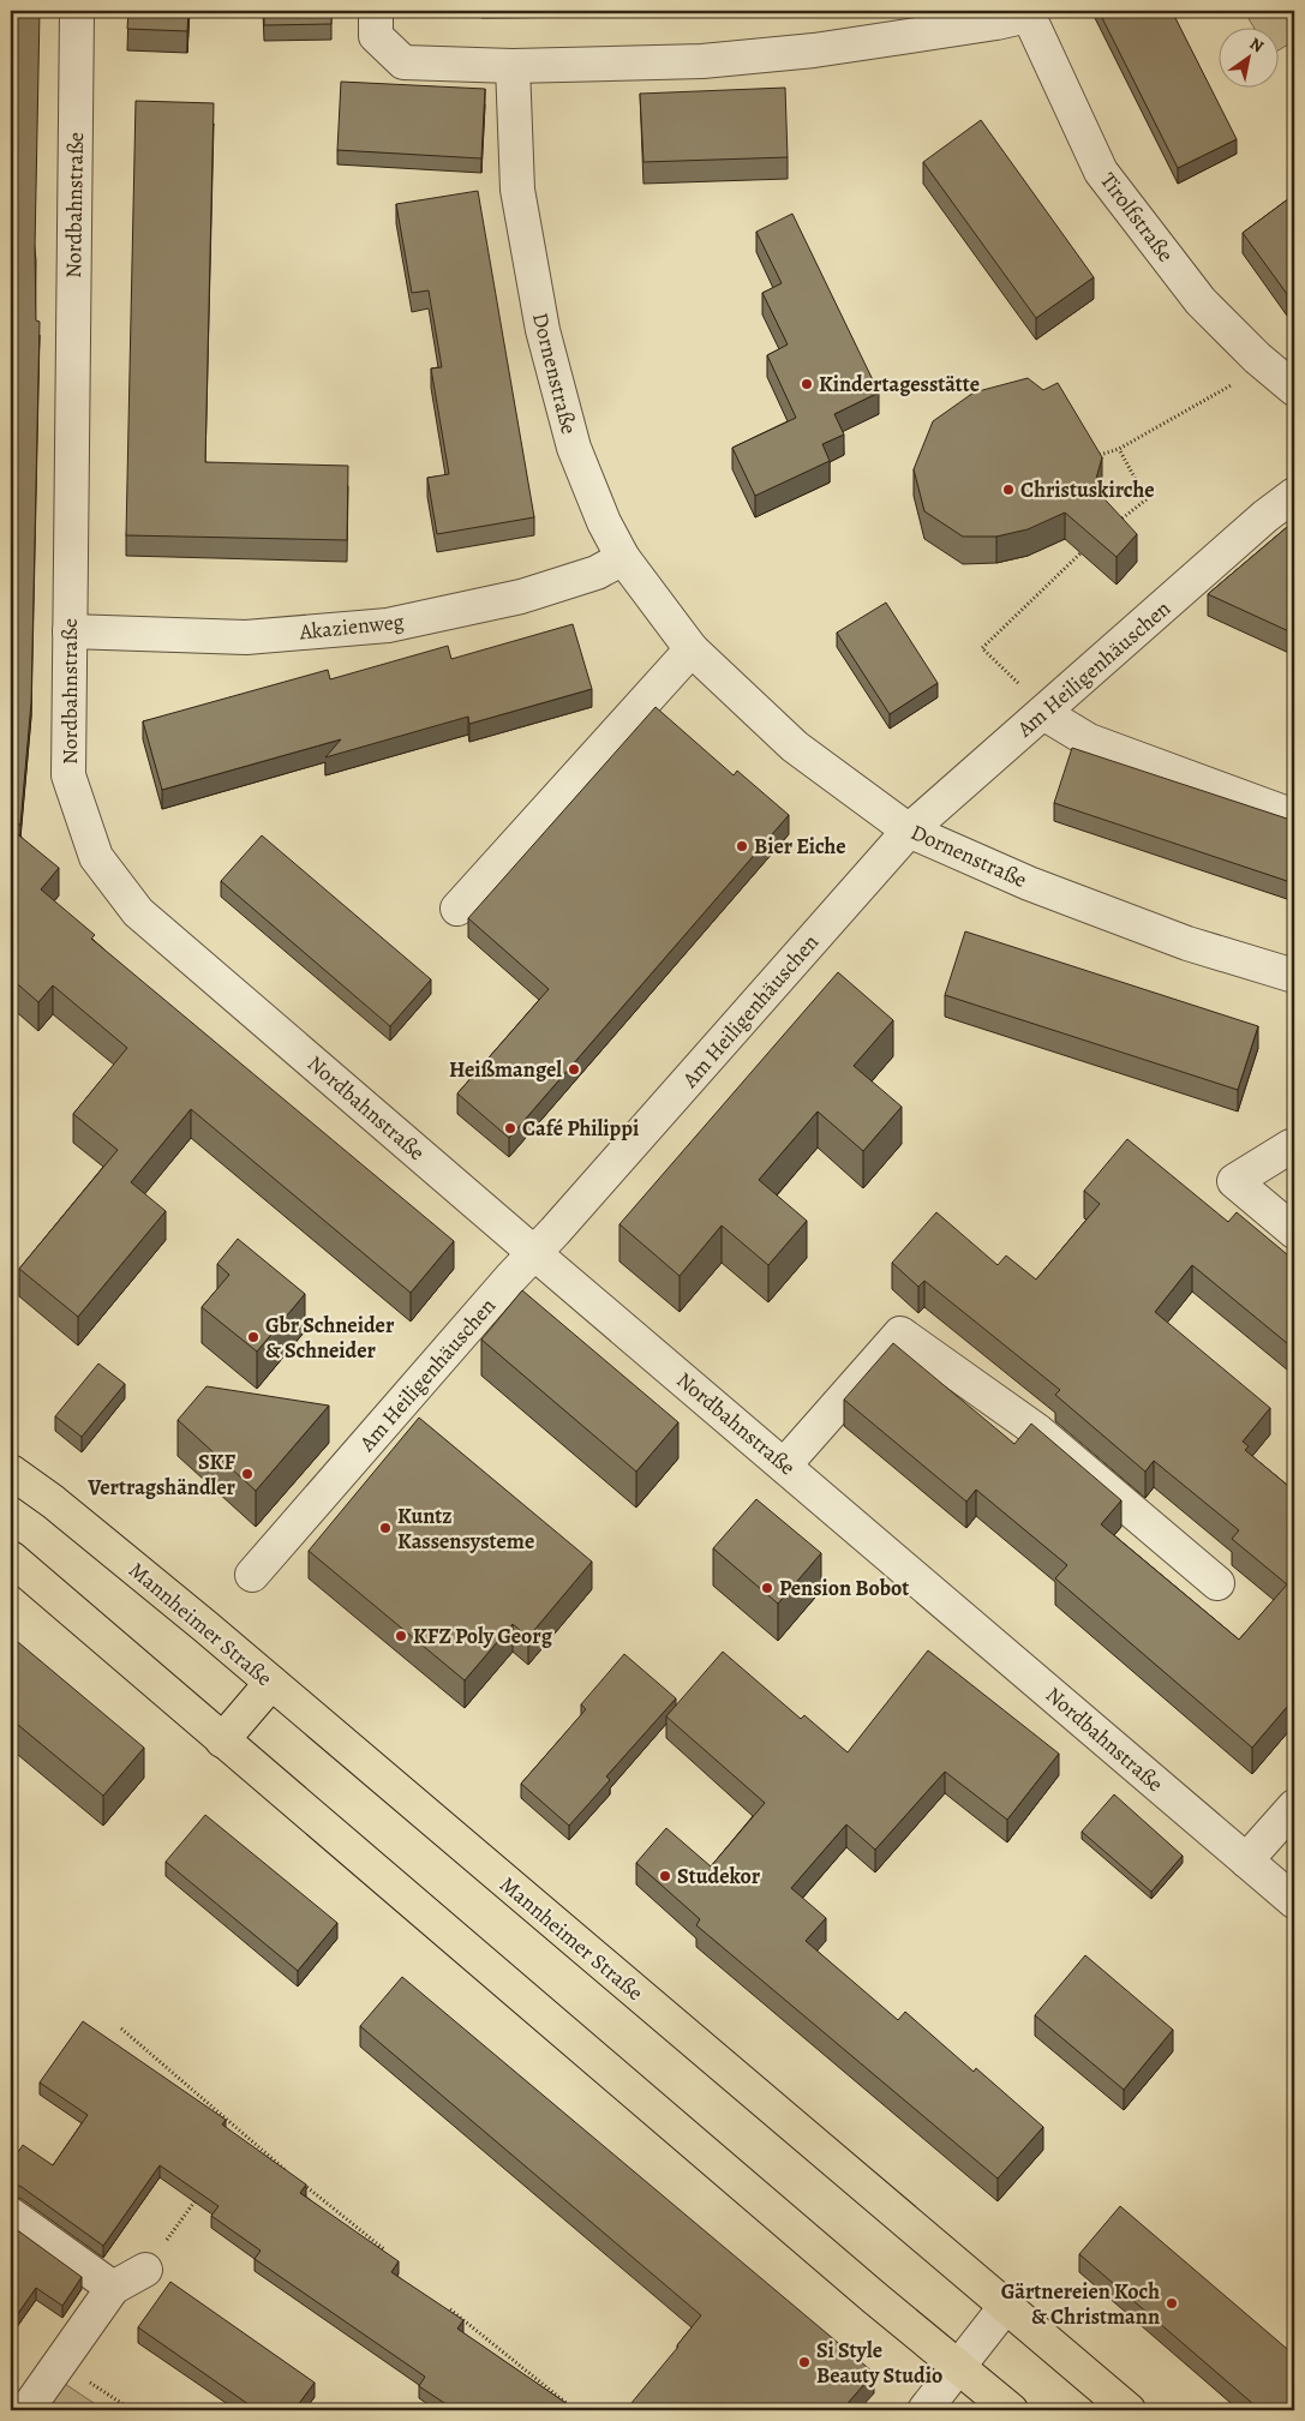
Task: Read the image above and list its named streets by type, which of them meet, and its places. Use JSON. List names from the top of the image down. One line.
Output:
{"streets":{"main road":["Mannheimer Straße"],"street":["Nordbahnstraße","Tirolfstraße","Dornenstraße","Akazienweg","Am Heiligenhäuschen"]},"crossings":[["Nordbahnstraße","Akazienweg"],["Nordbahnstraße","Am Heiligenhäuschen"],["Dornenstraße","Akazienweg"],["Dornenstraße","Am Heiligenhäuschen"]],"places":["Kindertagesstätte","Christuskirche","Bier Eiche","Heißmangel","Café Philippi","Gbr Schneider & Schneider","SKF Vertragshändler","Kuntz Kassensysteme","Pension Bobot","KFZ Poly Georg","Studekor","Gärtnereien Koch & Christmann","Si Style Beauty Studio"],"north":"top right"}
